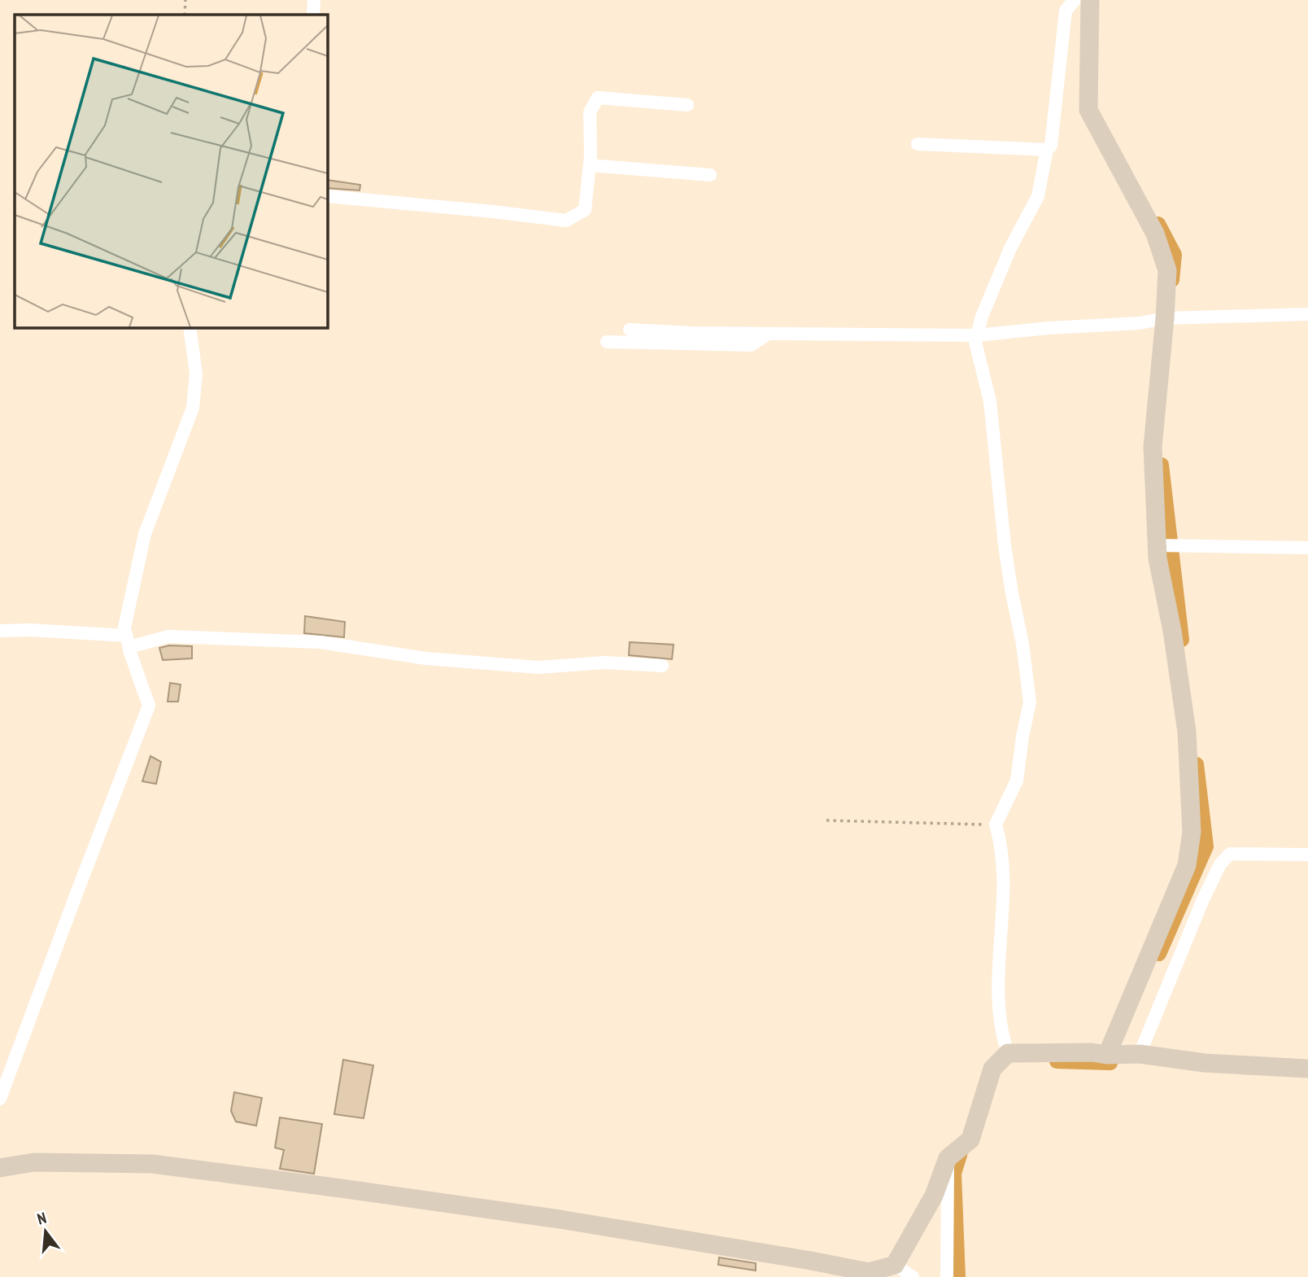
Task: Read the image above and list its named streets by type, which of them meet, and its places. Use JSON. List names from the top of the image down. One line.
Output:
{"north":"top"}
